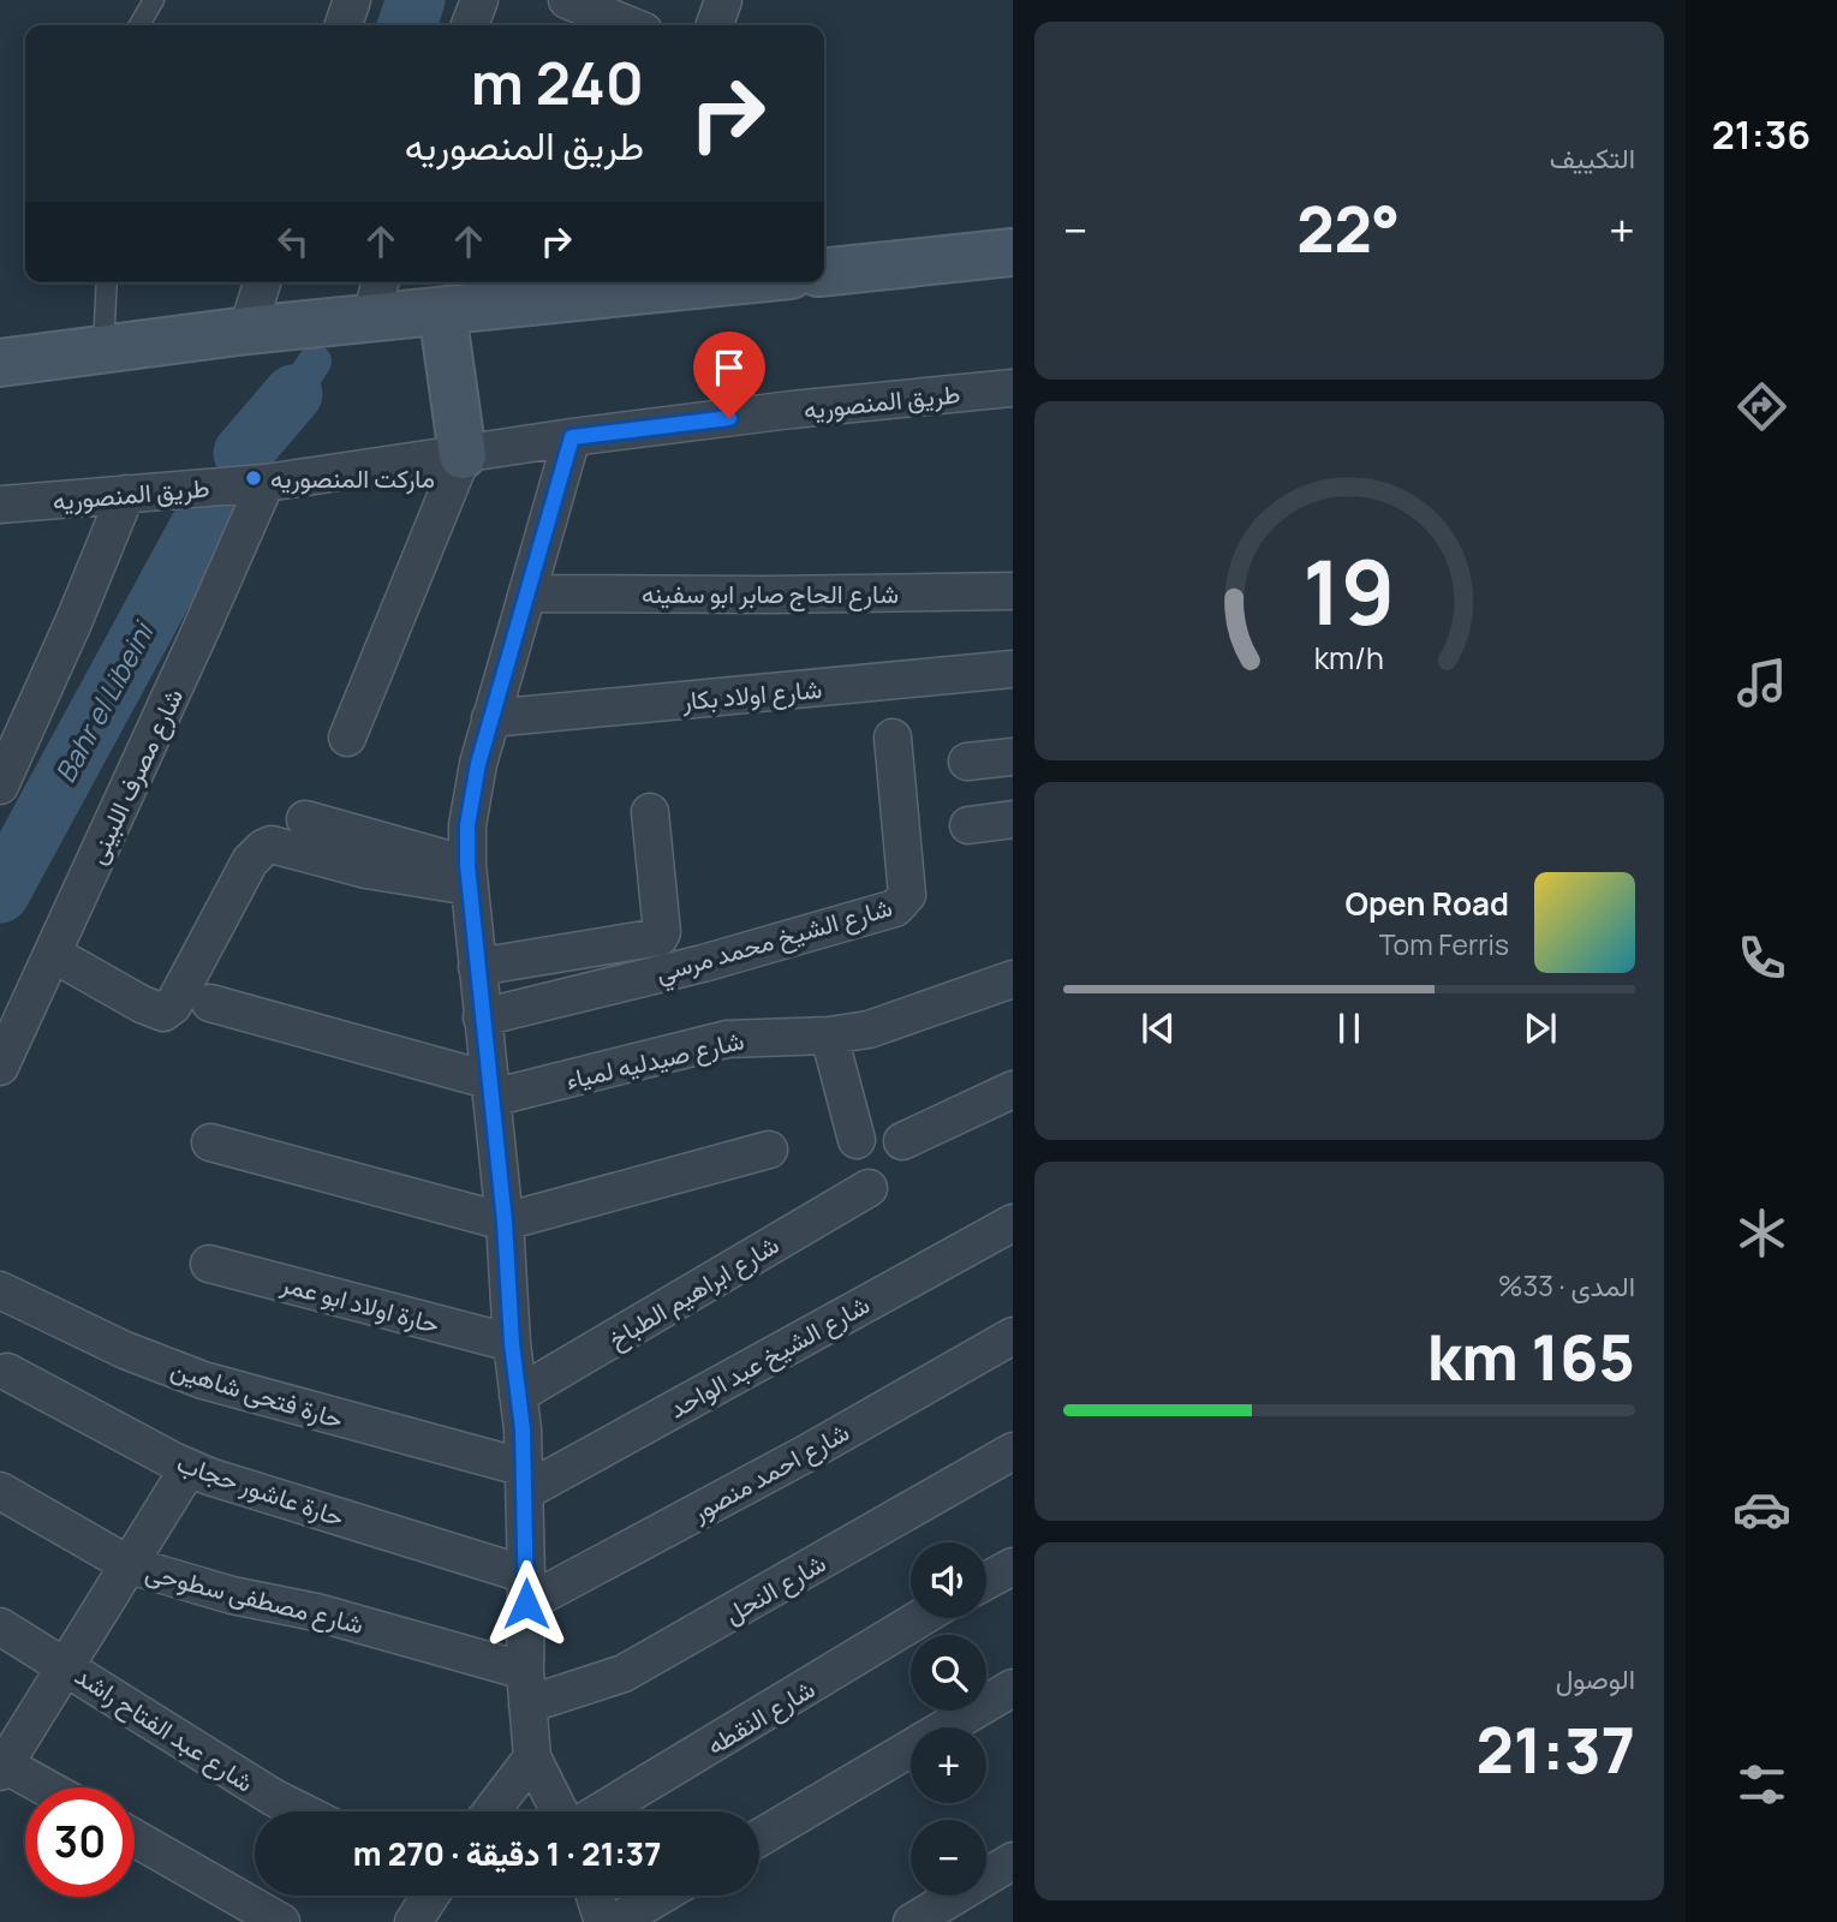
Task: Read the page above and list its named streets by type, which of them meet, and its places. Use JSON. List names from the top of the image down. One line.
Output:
{"streets":{"street":["طريق المنصوريه","شارع الحاج صابر ابو سفينه","شارع اولاد بكار","شارع مصرف اللبينى","شارع الشيخ محمد مرسي","شارع صيدليه لمياء","شارع ابراهيم الطباخ","حارة اولاد ابو عمر","شارع الشيخ عبد الواحد","حارة فتحى شاهين","شارع احمد منصور","حارة عاشور حجاب","شارع النحل","شارع مصطفى سطوحى","شارع النقطه","شارع عبد الفتاح راشد"]},"crossings":[["طريق المنصوريه","شارع مصرف اللبينى"],["شارع الشيخ عبد الواحد","حارة فتحى شاهين"],["شارع احمد منصور","حارة عاشور حجاب"],["شارع النحل","شارع مصطفى سطوحى"]],"water":["Bahr el Libeini"],"places":["ماركت المنصوريه"],"page":{"tabs":"21:36","tile":["التكييف",["المدى · 33%","165 km"],["الوصول","21:37"]],"turn":["240 m","طريق المنصوريه"],"heat":["−","22°","+"],"song":["Open Road","Tom Ferris"],"map_buttons":["+","−"],"limit":"30","trip":"21:37 · 1 دقيقة · 270 m","gauge":["19","km/h"]}}
